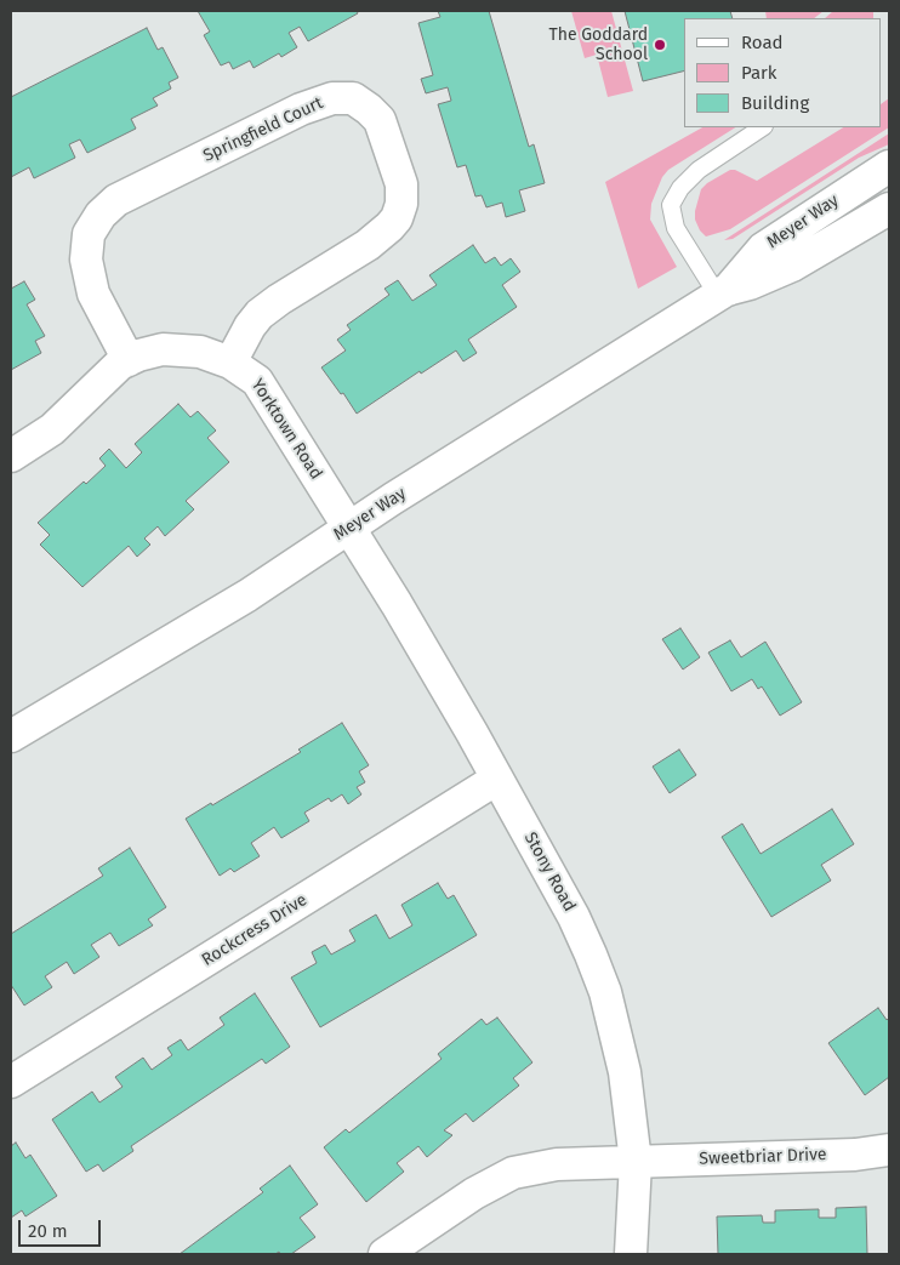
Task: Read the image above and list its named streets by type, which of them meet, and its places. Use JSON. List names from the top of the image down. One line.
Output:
{"streets":{"street":["Springfield Court","Meyer Way","Yorktown Road","Stony Road","Rockcress Drive","Sweetbriar Drive"]},"crossings":[["Springfield Court","Yorktown Road"],["Meyer Way","Yorktown Road"],["Meyer Way","Stony Road"],["Yorktown Road","Stony Road"],["Stony Road","Rockcress Drive"],["Stony Road","Sweetbriar Drive"]],"places":["The Goddard School"],"legend":["Road","Park","Building"],"scale_bar":"20 m"}
